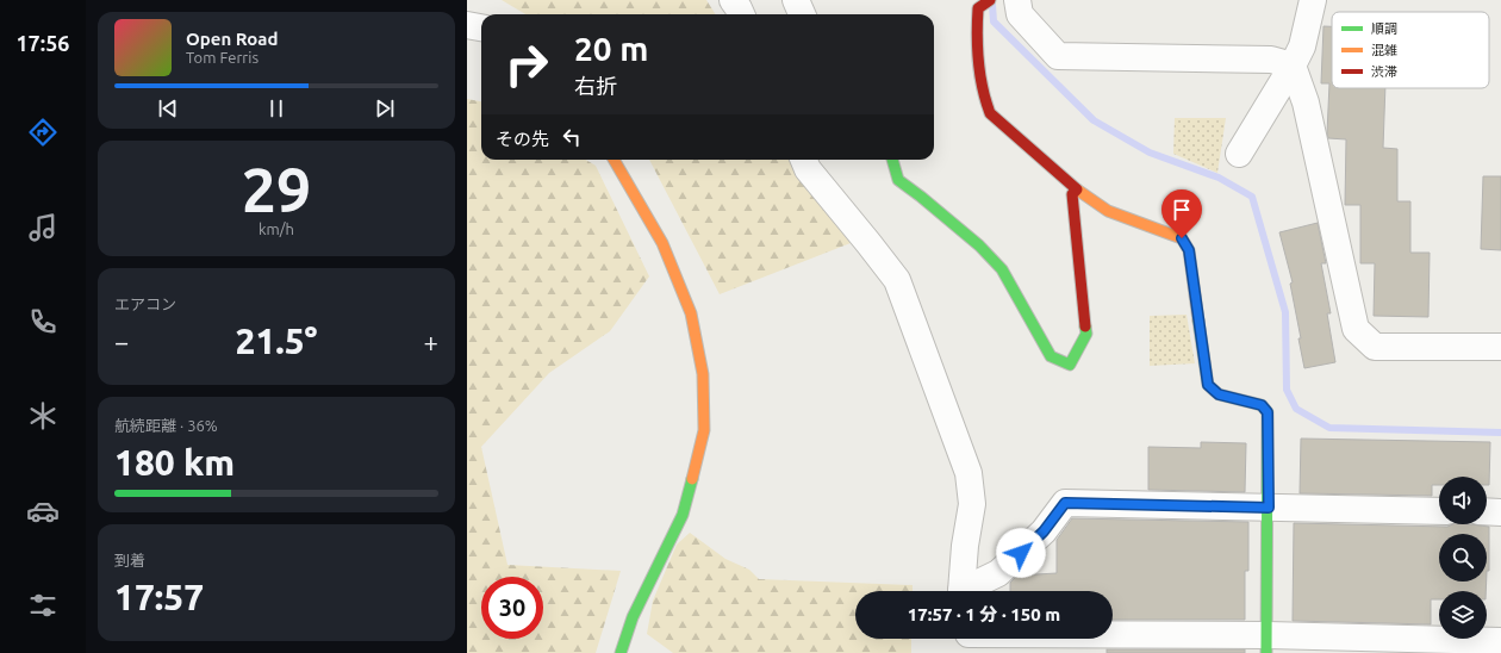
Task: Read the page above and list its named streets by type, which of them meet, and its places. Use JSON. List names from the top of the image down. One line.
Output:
{"legend":["順調","混雑","渋滞"],"page":{"tabs":"17:56","turn":["20 m","右折"],"song":["Open Road","Tom Ferris"],"then":"その先","tile":[["29","km/h"],"エアコン",["航続距離 · 36%","180 km"],["到着","17:57"]],"heat":["−","21.5°","+"],"limit":"30","trip":"17:57 · 1 分 · 150 m"}}
